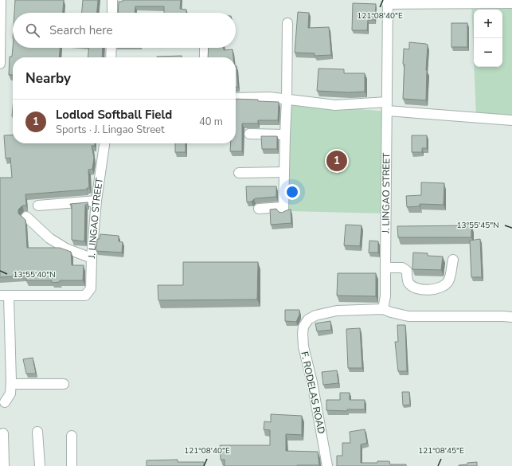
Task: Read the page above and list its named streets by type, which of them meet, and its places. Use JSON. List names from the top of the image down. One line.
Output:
{"streets":{"street":["J. LINGAO STREET","F. RODELAS ROAD"]},"crossings":[["J. LINGAO STREET","F. RODELAS ROAD"]],"page":{"map_buttons":["+","−"],"search":"Search here","heading":"Nearby","list":[{"mark":"1","name":"Lodlod Softball Field","note":"Sports · J. Lingao Street","value":"40 m"}],"pins":"1"},"coordinates":["121°08'40\"E","13°55'45\"N","13°55'40\"N","121°08'45\"E"]}
